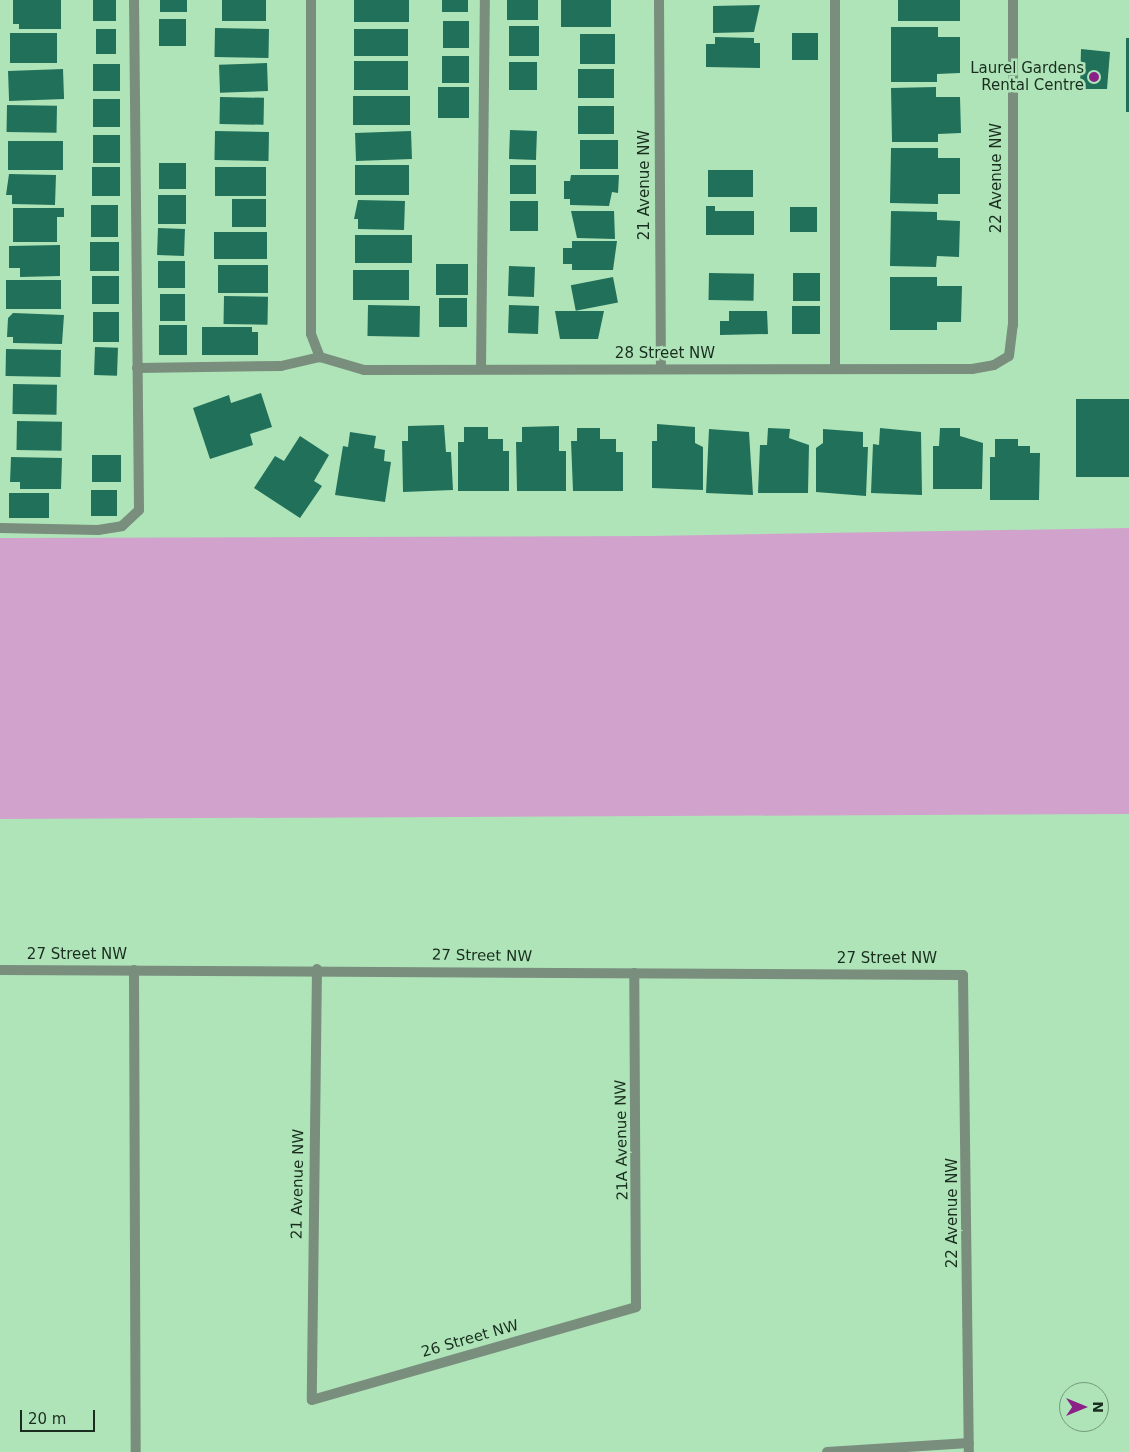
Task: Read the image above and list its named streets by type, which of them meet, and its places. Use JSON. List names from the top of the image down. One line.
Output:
{"streets":{"street":["22 Avenue NW","21 Avenue NW","28 Street NW","27 Street NW","21A Avenue NW","26 Street NW"]},"crossings":[["22 Avenue NW","28 Street NW"],["22 Avenue NW","27 Street NW"],["21 Avenue NW","28 Street NW"],["21 Avenue NW","27 Street NW"],["21 Avenue NW","26 Street NW"],["27 Street NW","21A Avenue NW"],["21A Avenue NW","26 Street NW"]],"places":["Laurel Gardens Rental Centre"],"scale_bar":"20 m","north":"right"}
